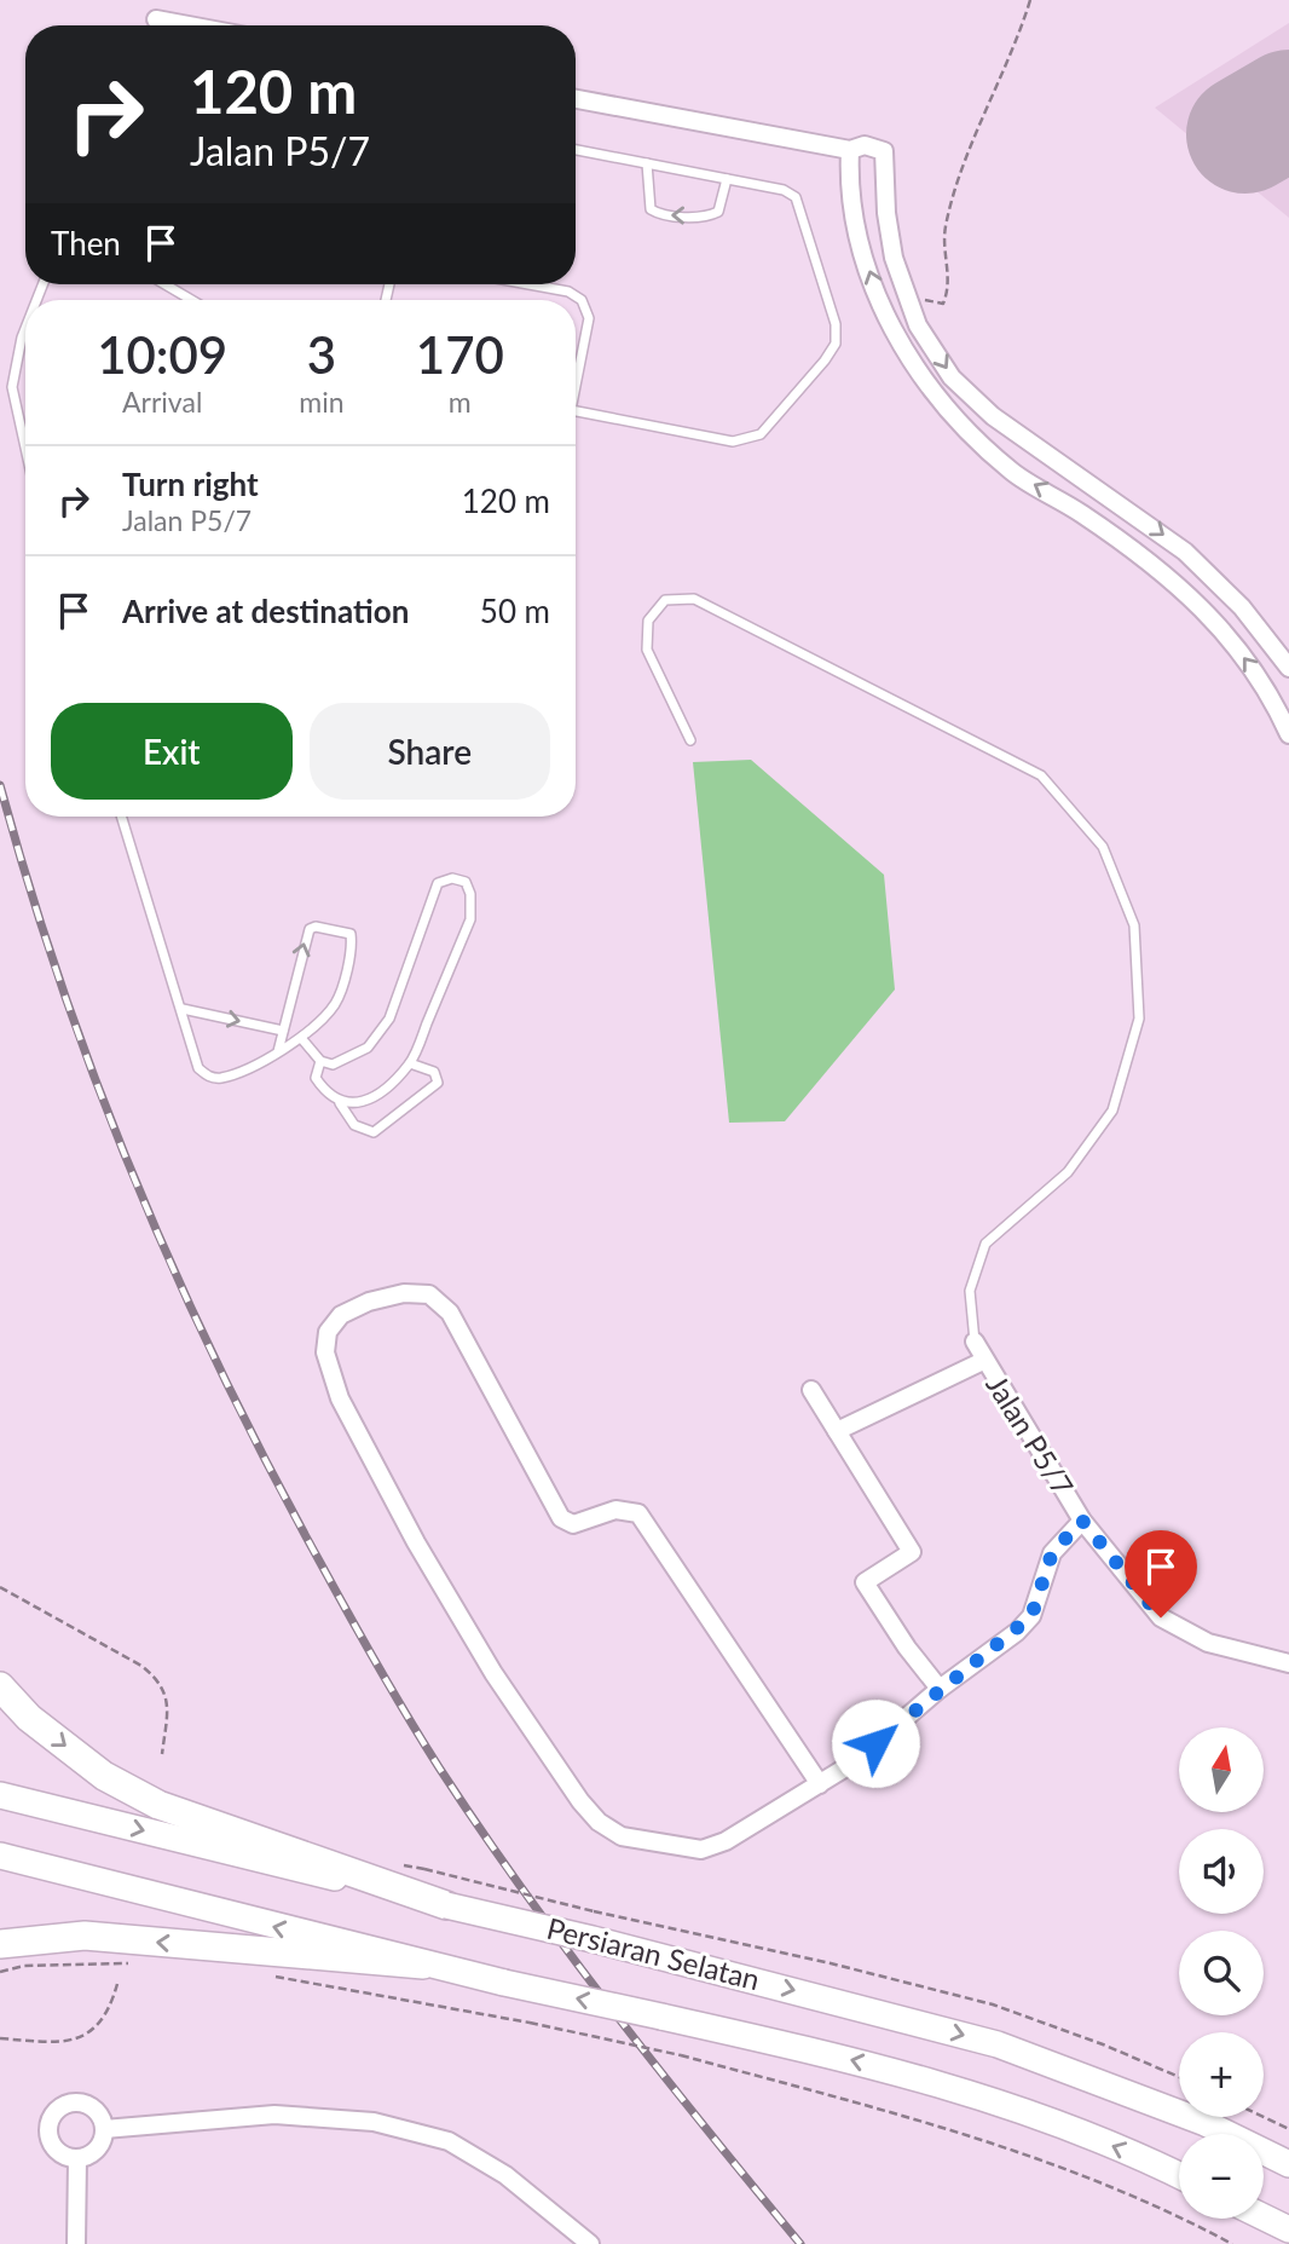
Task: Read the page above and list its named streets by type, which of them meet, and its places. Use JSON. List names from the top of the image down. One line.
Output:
{"streets":{"main road":["Persiaran Selatan"],"street":["Jalan P5/7"]},"north":"top","page":{"turn":["120 m","Jalan P5/7"],"then":"Then","eta":["10:09","Arrival","3","min","170","m"],"list":[{"name":"Turn right","note":"Jalan P5/7","value":"120 m"},{"name":"Arrive at destination","value":"50 m"}],"buttons":["Exit","Share"],"map_buttons":["+","−"]}}
